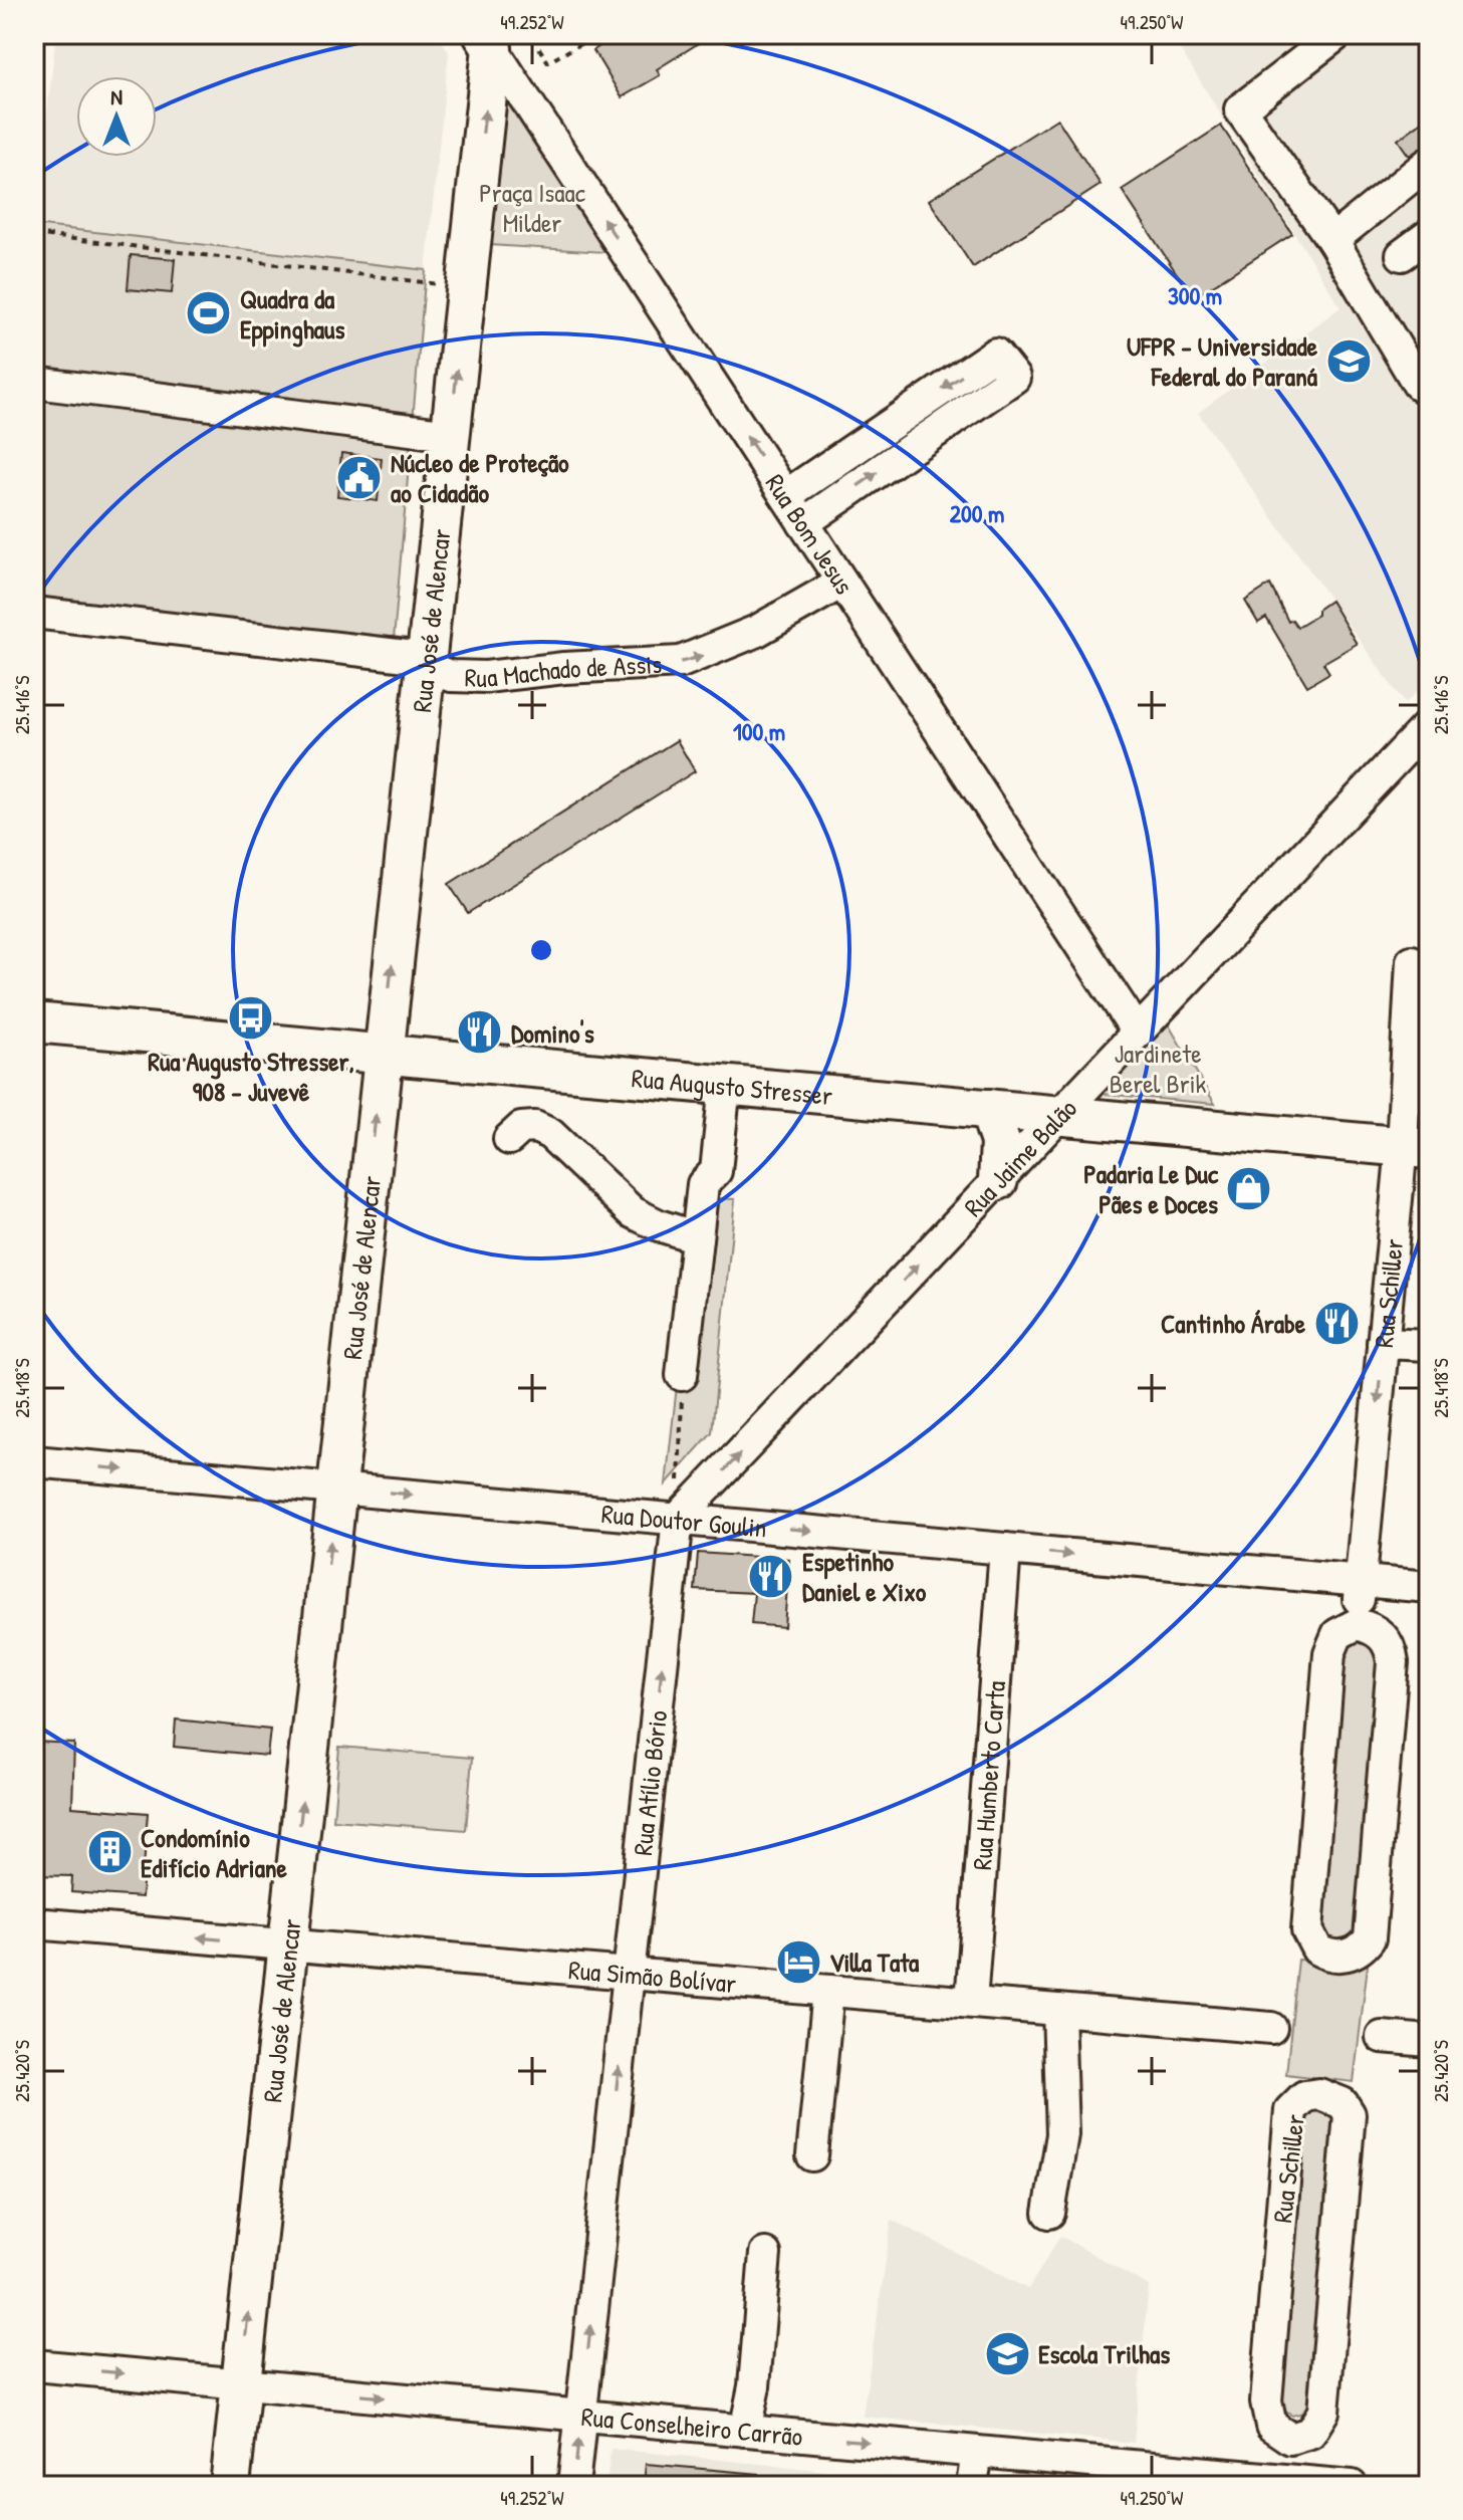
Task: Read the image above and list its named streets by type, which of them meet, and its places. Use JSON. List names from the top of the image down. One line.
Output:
{"streets":{"main road":["Rua José de Alencar","Rua Augusto Stresser"],"street":["Rua Bom Jesus","Rua Machado de Assis","Rua Jaime Balão","Rua Schiller","Rua Doutor Goulin","Rua Humberto Carta","Rua Atílio Bório","Rua Simão Bolívar","Rua Conselheiro Carrão"]},"crossings":[["Rua Bom Jesus","Rua José de Alencar"],["Rua Bom Jesus","Rua Machado de Assis"],["Rua Bom Jesus","Rua Jaime Balão"],["Rua José de Alencar","Rua Machado de Assis"],["Rua José de Alencar","Rua Augusto Stresser"],["Rua José de Alencar","Rua Doutor Goulin"],["Rua José de Alencar","Rua Simão Bolívar"],["Rua José de Alencar","Rua Conselheiro Carrão"],["Rua Augusto Stresser","Rua Jaime Balão"],["Rua Augusto Stresser","Rua Schiller"],["Rua Jaime Balão","Rua Doutor Goulin"],["Rua Jaime Balão","Rua Atílio Bório"],["Rua Schiller","Rua Doutor Goulin"],["Rua Doutor Goulin","Rua Humberto Carta"],["Rua Doutor Goulin","Rua Atílio Bório"],["Rua Humberto Carta","Rua Simão Bolívar"],["Rua Atílio Bório","Rua Simão Bolívar"],["Rua Atílio Bório","Rua Conselheiro Carrão"]],"one_way":["Rua Bom Jesus","Rua José de Alencar","Rua Machado de Assis","Rua Jaime Balão","Rua Doutor Goulin","Rua Conselheiro Carrão"],"parks":["Praça Isaac Milder","Jardinete Berel Brik"],"places":{"sports":["Quadra da Eppinghaus"],"school or university":["UFPR - Universidade Federal do Paraná","Escola Trilhas"],"public building":["Núcleo de Proteção ao Cidadão"],"bus stop":["Rua Augusto Stresser, 908 - Juvevê"],"restaurant":["Domino's","Cantinho Árabe","Espetinho Daniel e Xixo"],"shop":["Padaria Le Duc Pães e Doces"],"building":["Condomínio Edifício Adriane"],"hotel":["Villa Tata"]},"north":"top","coordinates":["49.252°W","49.250°W","25.416°S","25.418°S","25.420°S"],"rings":["300 m","200 m","100 m"]}
